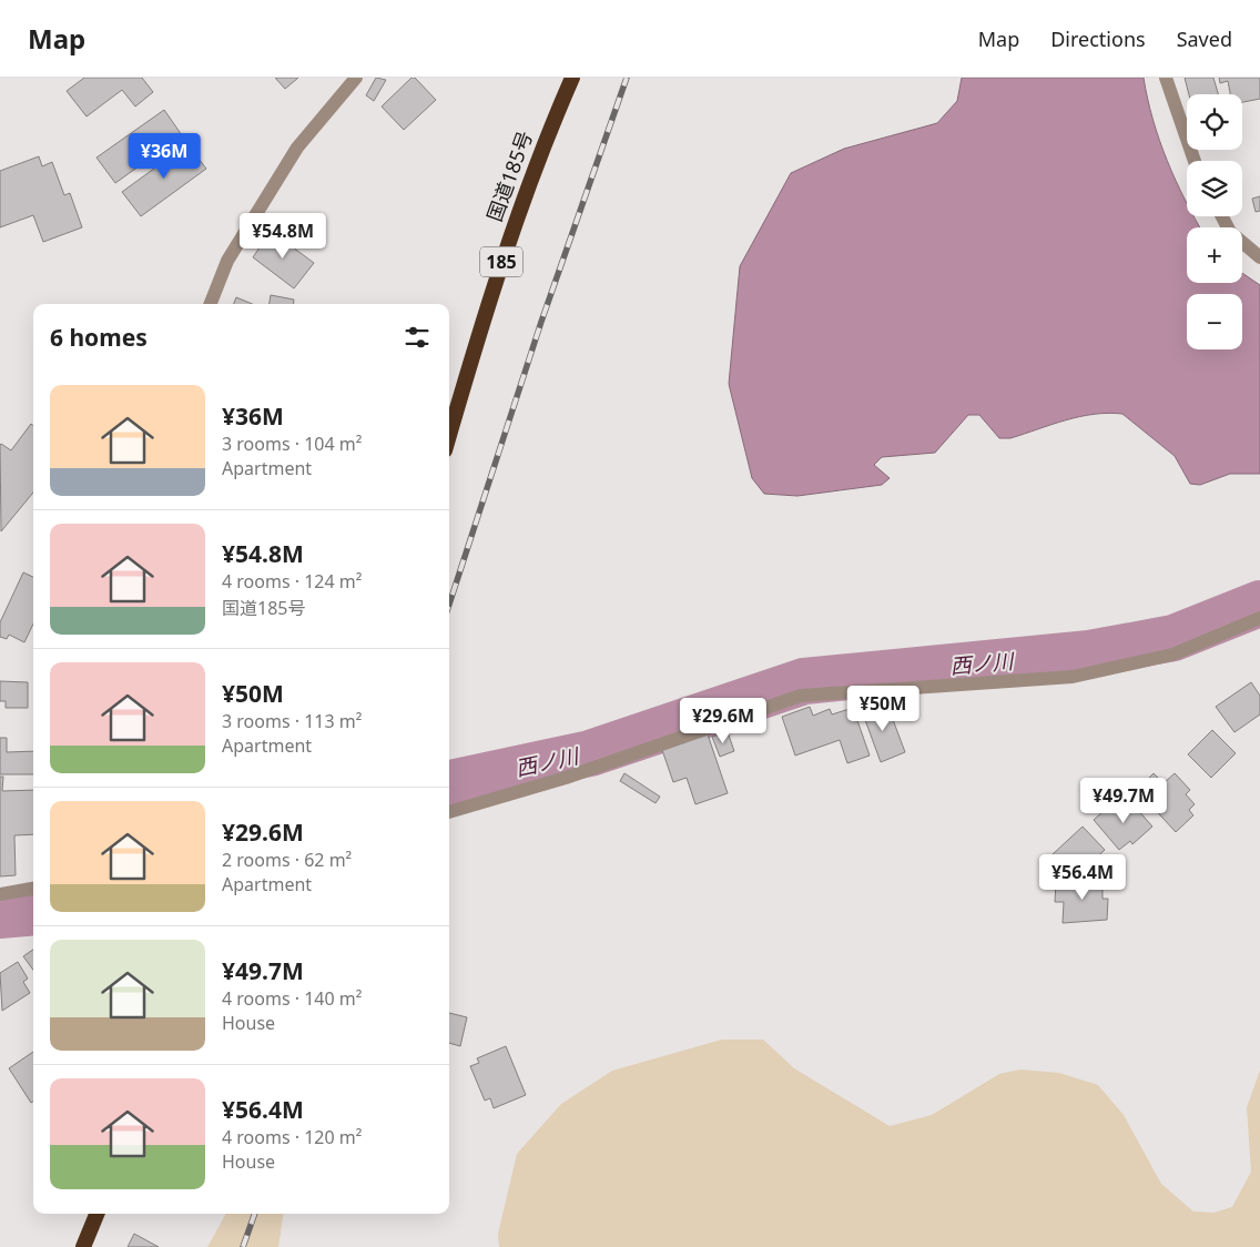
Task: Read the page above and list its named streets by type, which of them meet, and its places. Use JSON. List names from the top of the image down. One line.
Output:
{"streets":{"highway":["国道185号","185"]},"water":["西ノ川"],"page":{"header":"Map","nav":["Map","Directions","Saved"],"map_buttons":["+","−"],"price":["¥36M","¥54.8M","¥50M","¥29.6M","¥49.7M","¥56.4M"],"heading":"6 homes","list":[{"name":"¥36M","note":"3 rooms · 104 m² · Apartment"},{"name":"¥54.8M","note":"4 rooms · 124 m² · 国道185号"},{"name":"¥50M","note":"3 rooms · 113 m² · Apartment"},{"name":"¥29.6M","note":"2 rooms · 62 m² · Apartment"},{"name":"¥49.7M","note":"4 rooms · 140 m² · House"},{"name":"¥56.4M","note":"4 rooms · 120 m² · House"}]}}
